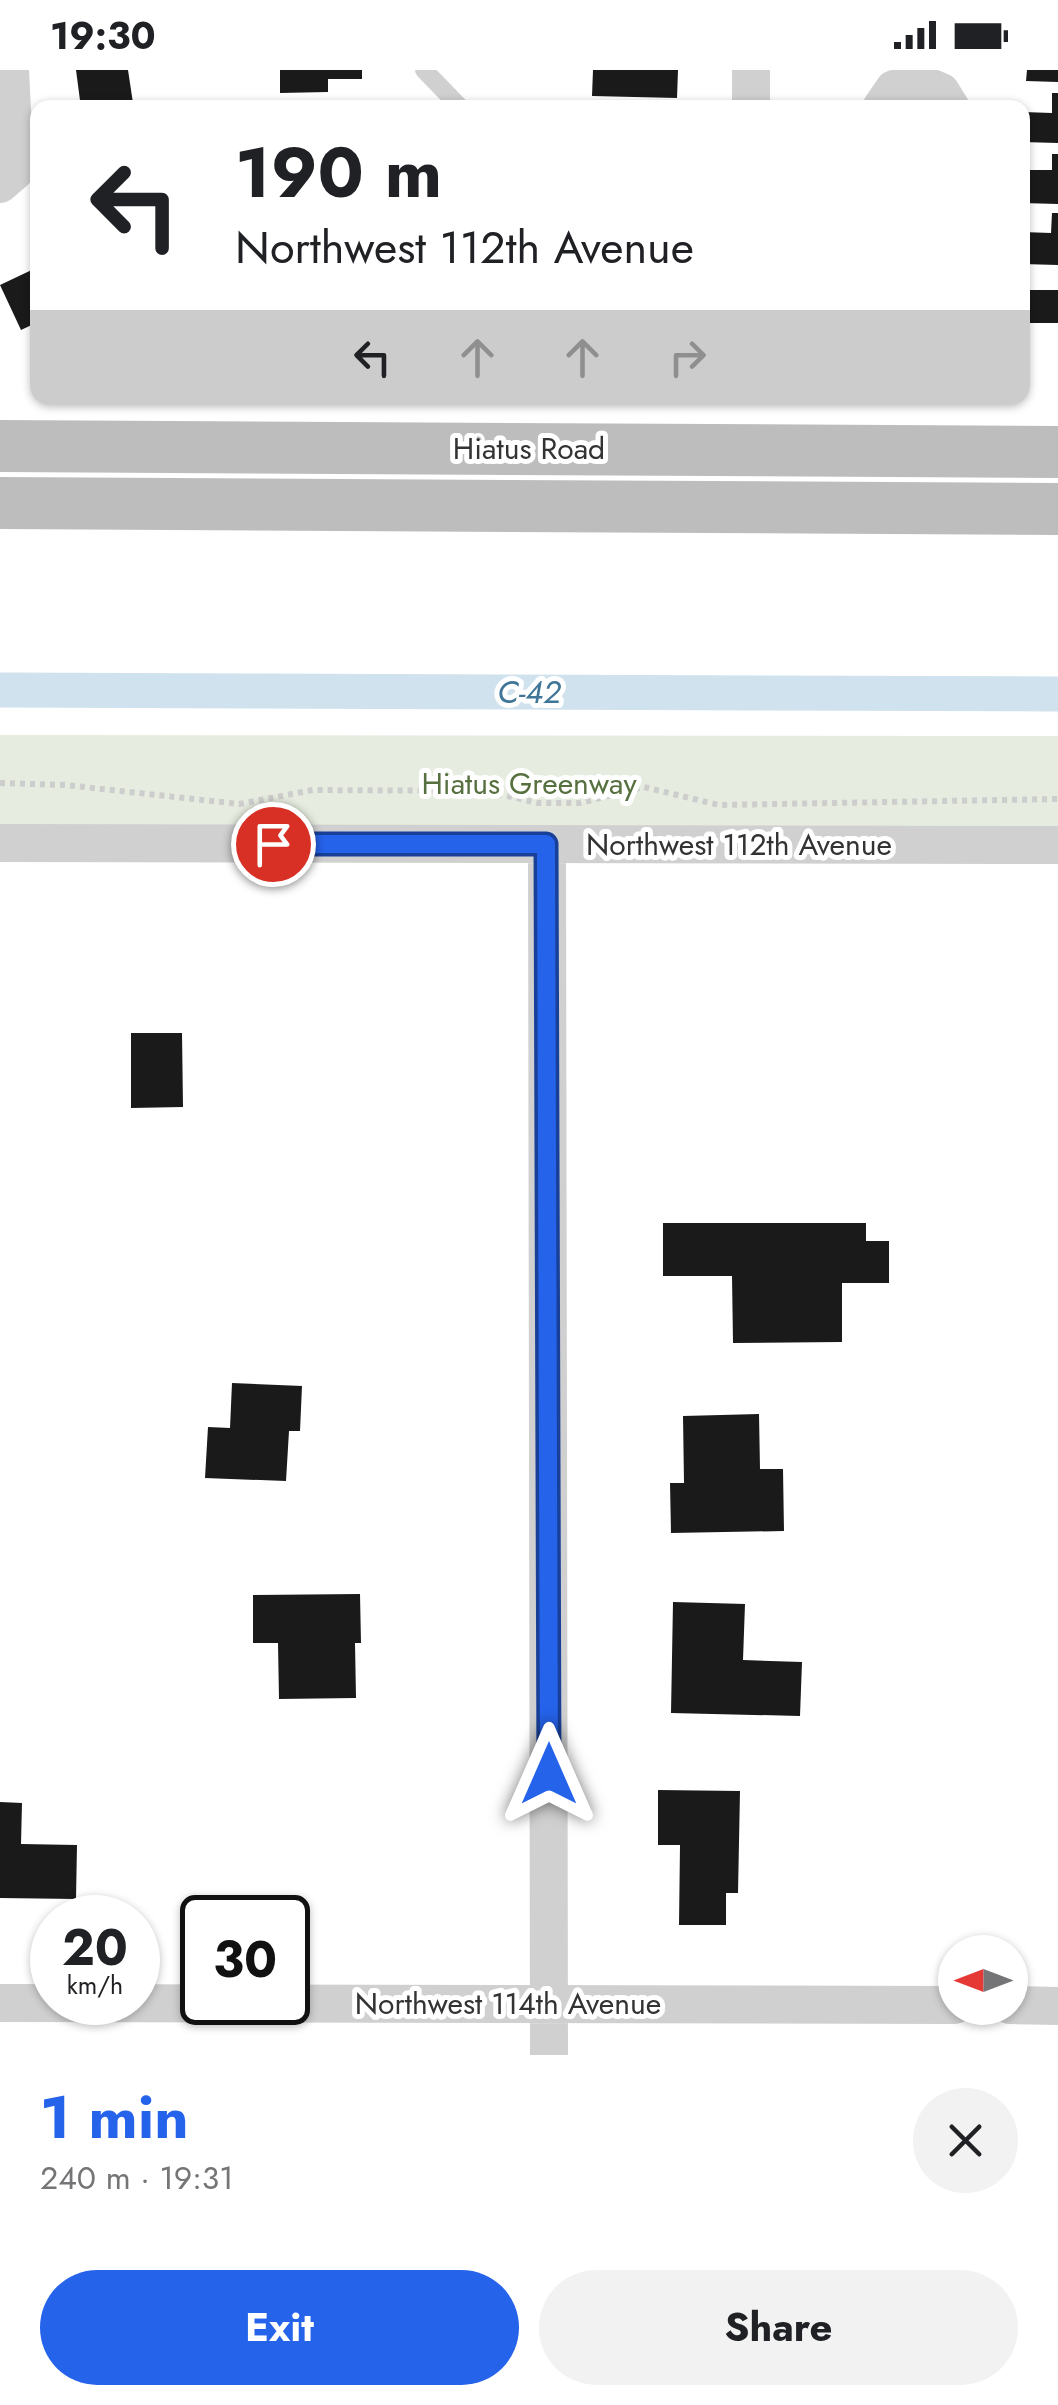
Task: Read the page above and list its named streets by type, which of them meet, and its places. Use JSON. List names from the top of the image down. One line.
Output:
{"streets":{"main road":["Hiatus Road"],"street":["Northwest 112th Avenue","Northwest 114th Avenue"]},"water":["C-42"],"parks":["Hiatus Greenway"],"north":"left","page":{"status":"19:30","turn":["190 m","Northwest 112th Avenue"],"speed":"20 km/h","limit":"30","heading":["1 min","240 m · 19:31"],"buttons":["Exit","Share"]}}
